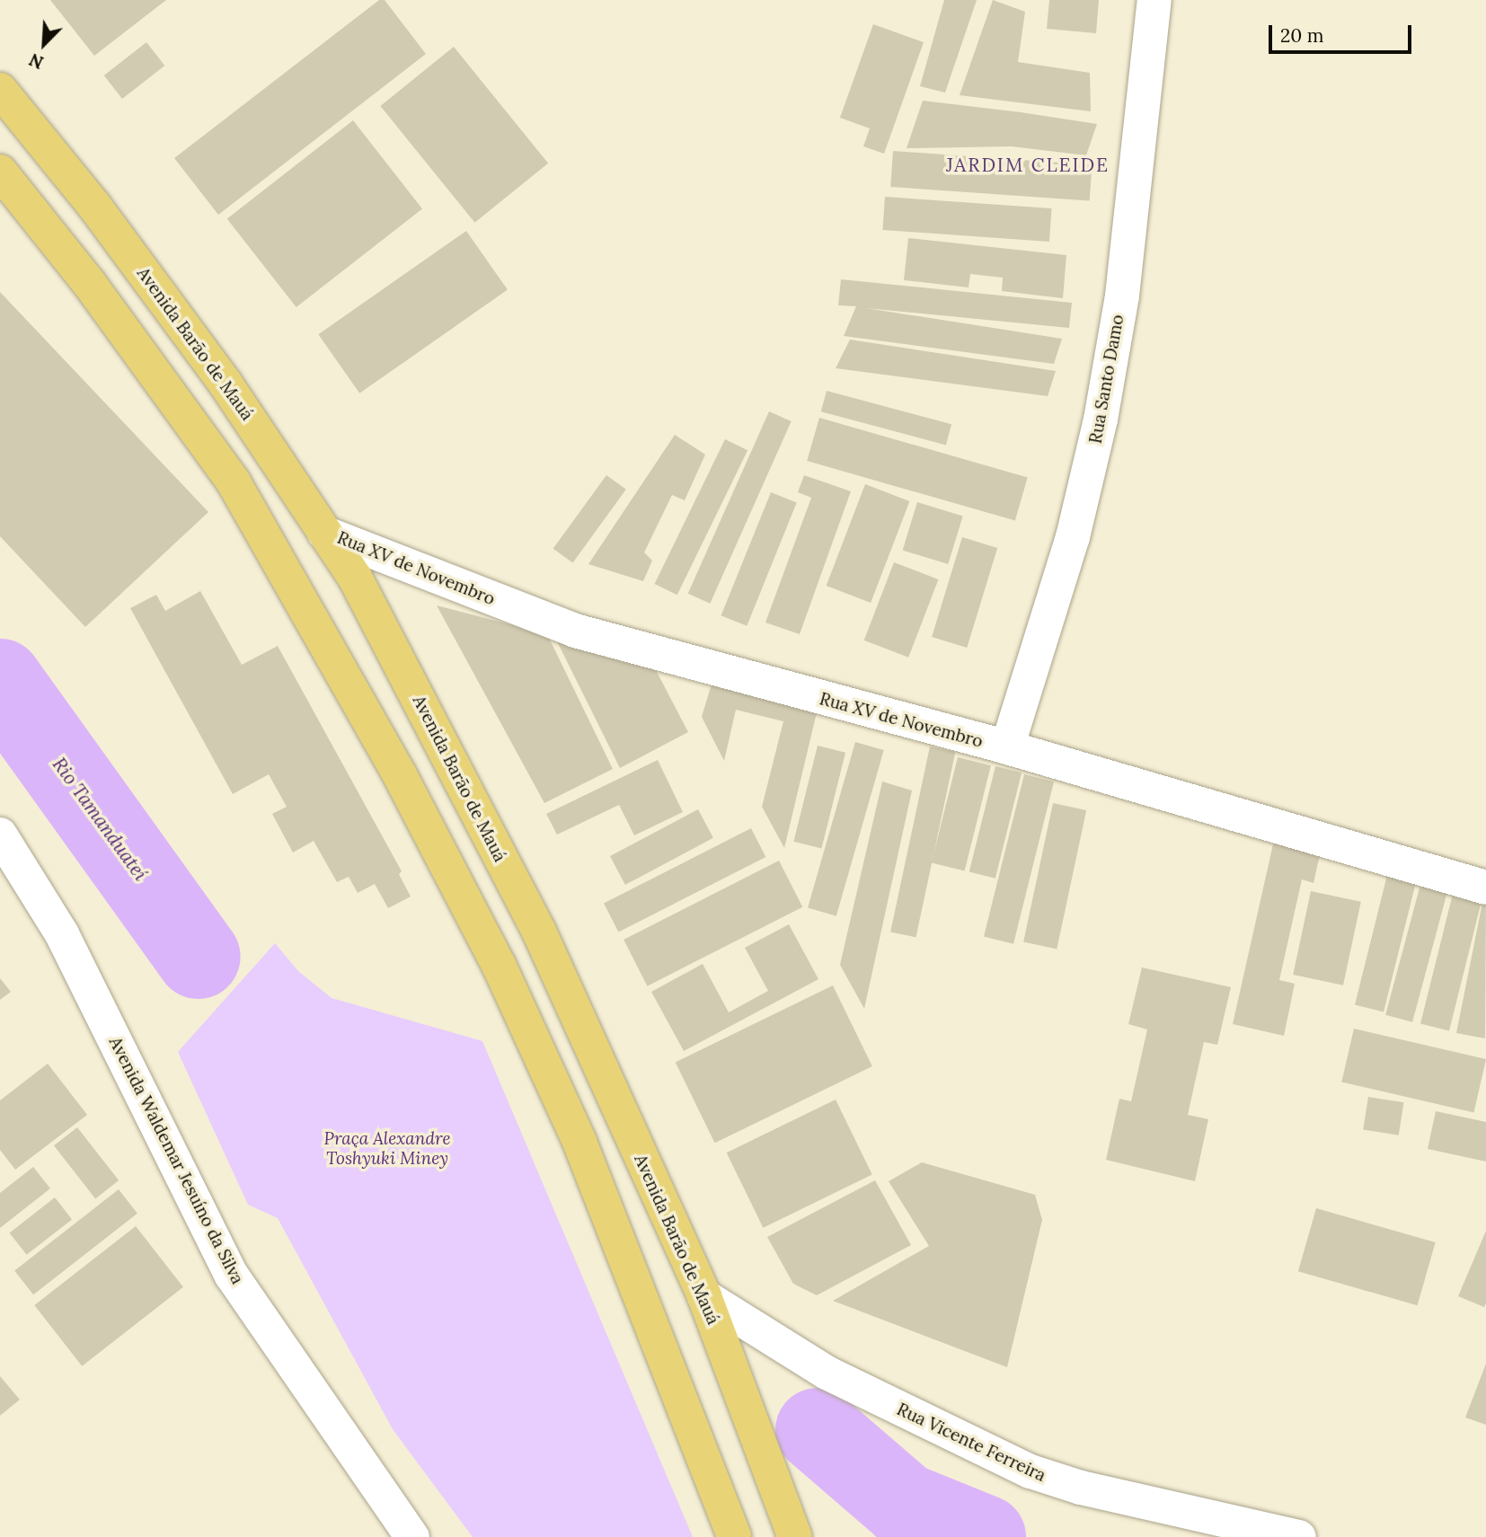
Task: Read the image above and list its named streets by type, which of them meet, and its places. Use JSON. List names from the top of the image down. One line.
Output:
{"streets":{"main road":["Avenida Barão de Mauá"],"street":["Rua Santo Damo","Rua XV de Novembro","Avenida Waldemar Jesuíno da Silva","Rua Vicente Ferreira"]},"crossings":[["Avenida Barão de Mauá","Rua XV de Novembro"],["Avenida Barão de Mauá","Rua Vicente Ferreira"],["Rua Santo Damo","Rua XV de Novembro"]],"districts":["JARDIM CLEIDE"],"water":["Rio Tamanduateí"],"parks":["Praça Alexandre Toshyuki Miney"],"scale_bar":"20 m","north":"bottom left"}
